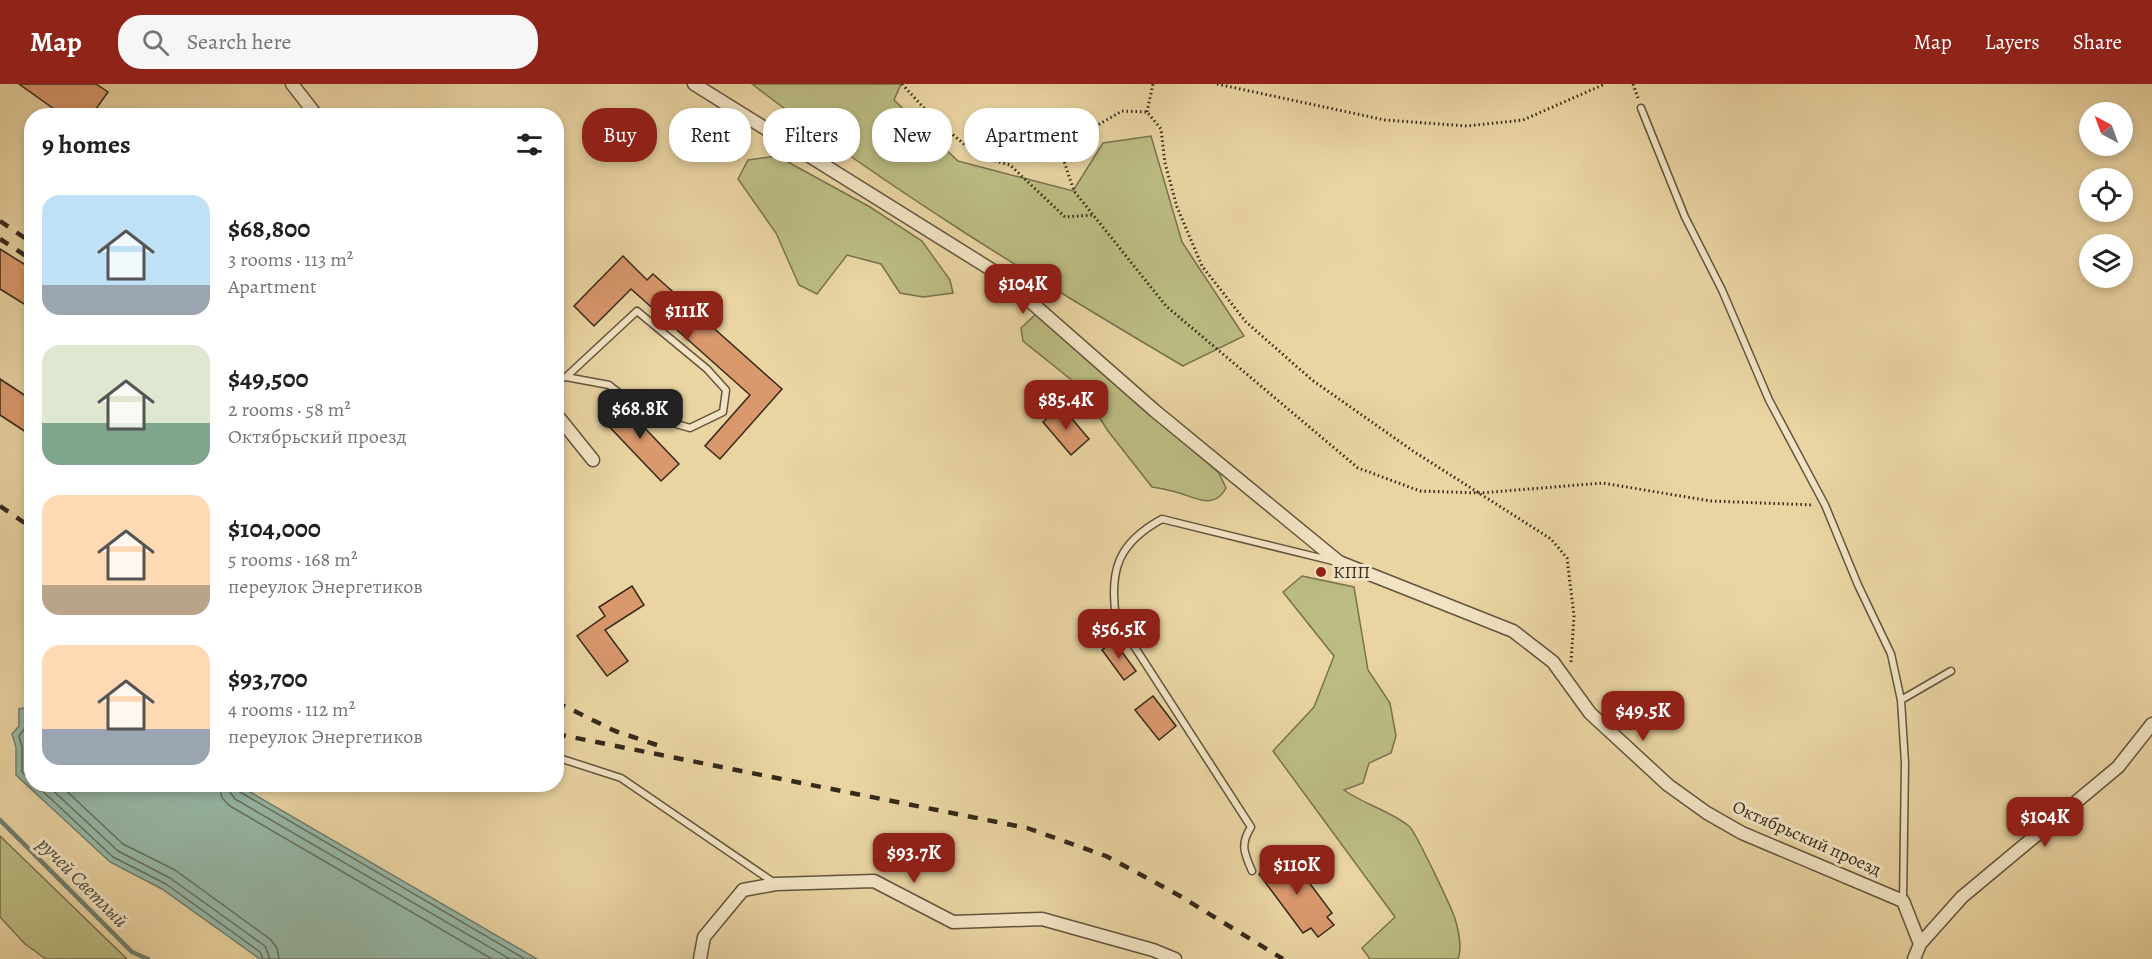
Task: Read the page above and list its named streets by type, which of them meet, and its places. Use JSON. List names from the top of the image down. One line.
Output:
{"streets":{"street":["Октябрьский проезд"]},"water":["ручей Светлый"],"places":["КПП"],"north":"top left","page":{"header":"Map","search":"Search here","nav":["Map","Layers","Share"],"chip":["Buy","Rent","Filters","New","Apartment"],"heading":"9 homes","list":[{"name":"$68,800","note":"3 rooms · 113 m² · Apartment"},{"name":"$49,500","note":"2 rooms · 58 m² · Октябрьский проезд"},{"name":"$104,000","note":"5 rooms · 168 m² · переулок Энергетиков"},{"name":"$93,700","note":"4 rooms · 112 m² · переулок Энергетиков"}],"price":["$104K","$111K","$85.4K","$68.8K","$56.5K","$49.5K","$104K","$93.7K","$110K"]}}
